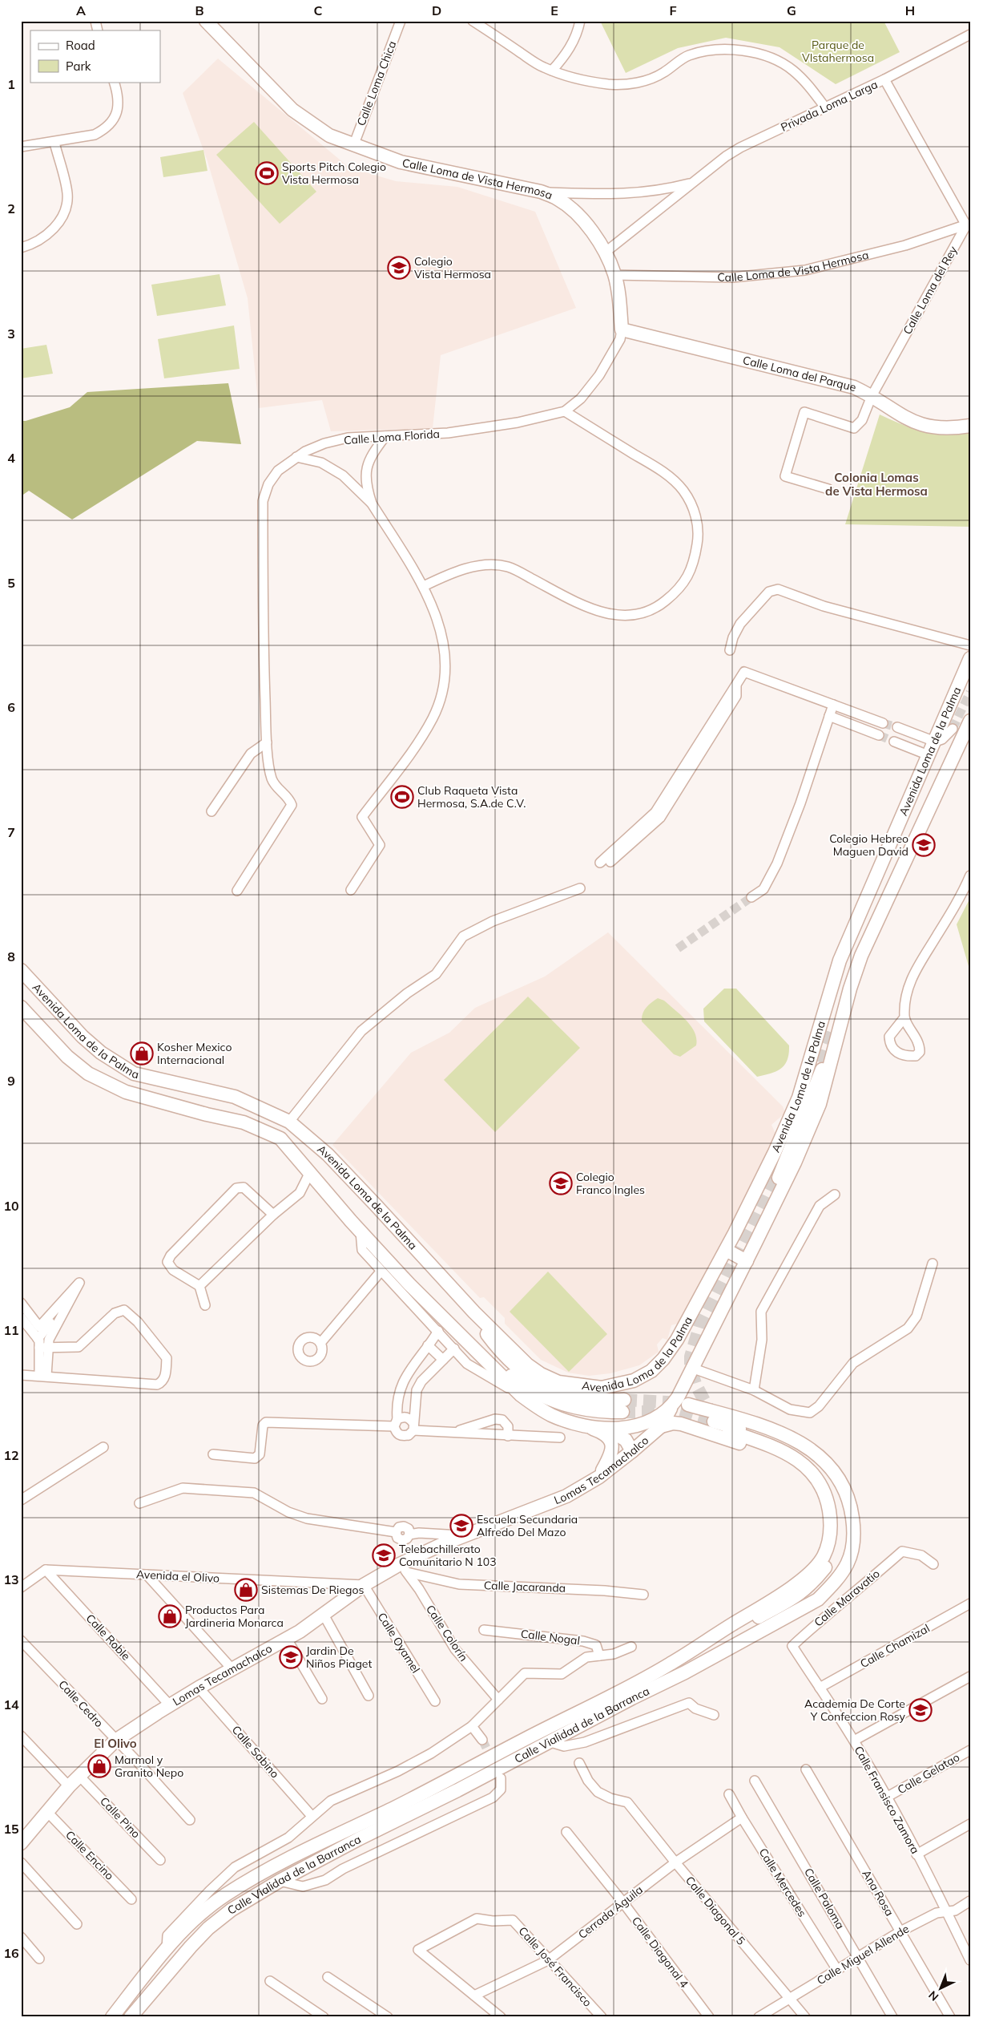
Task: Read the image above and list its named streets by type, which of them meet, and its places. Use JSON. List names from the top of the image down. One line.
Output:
{"streets":{"main road":["Calle Loma de Vista Hermosa","Calle Loma del Parque","Avenida Loma de la Palma","Lomas Tecamachalco","Calle Vialidad de la Barranca"],"street":["Calle Loma Chica","Privada Loma Larga","Calle Loma del Rey","Calle Loma Florida","Avenida el Olivo","Calle Jacaranda","Calle Maravatio","Calle Colorín","Calle Roble","Calle Nogal","Calle Oyamel","Calle Chamizal","Calle Cedro","Calle Sabino","Calle Gelatao","Calle Fransisco Zamora","Calle Pino","Calle Encino","Calle Mercedes","Ana Rosa","Calle Paloma","Calle Diagonal 5","Cerrada Águila","Calle Diagonal 4","Calle Miguel Allende","Calle José Francisco"]},"crossings":[["Calle Loma Chica","Calle Loma de Vista Hermosa"],["Privada Loma Larga","Calle Loma de Vista Hermosa"],["Calle Loma de Vista Hermosa","Calle Loma del Rey"],["Calle Loma de Vista Hermosa","Calle Loma del Parque"],["Calle Loma de Vista Hermosa","Calle Loma Florida"],["Calle Loma del Rey","Calle Loma del Parque"],["Calle Loma del Parque","Calle Loma Florida"],["Avenida Loma de la Palma","Lomas Tecamachalco"],["Lomas Tecamachalco","Avenida el Olivo"],["Lomas Tecamachalco","Calle Jacaranda"],["Lomas Tecamachalco","Calle Colorín"],["Lomas Tecamachalco","Calle Roble"],["Lomas Tecamachalco","Calle Oyamel"],["Lomas Tecamachalco","Calle Cedro"],["Lomas Tecamachalco","Calle Sabino"],["Lomas Tecamachalco","Calle Pino"],["Lomas Tecamachalco","Calle Encino"],["Avenida el Olivo","Calle Roble"],["Avenida el Olivo","Calle Oyamel"],["Calle Jacaranda","Calle Colorín"],["Calle Maravatio","Calle Fransisco Zamora"],["Calle Chamizal","Calle Fransisco Zamora"],["Calle Gelatao","Calle Fransisco Zamora"],["Calle Fransisco Zamora","Calle Miguel Allende"],["Calle Mercedes","Cerrada Águila"],["Calle Mercedes","Calle Miguel Allende"],["Ana Rosa","Calle Miguel Allende"],["Calle Paloma","Calle Miguel Allende"],["Calle Diagonal 5","Cerrada Águila"],["Calle Diagonal 5","Calle Miguel Allende"],["Cerrada Águila","Calle Diagonal 4"],["Cerrada Águila","Calle José Francisco"]],"districts":["Colonia Lomas de Vista Hermosa","El Olivo"],"parks":["Parque de VIstahermosa"],"places":{"sports":["Sports Pitch Colegio Vista Hermosa","Club Raqueta Vista Hermosa, S.A.de C.V."],"school or university":["Colegio Vista Hermosa","Colegio Hebreo Maguen David","Colegio Franco Ingles","Escuela Secundaria Alfredo Del Mazo","Telebachillerato Comunitario N 103","Jardin De Niños Piaget","Academia De Corte Y Confeccion Rosy"],"shop":["Kosher Mexico Internacional","Sistemas De Riegos","Productos Para Jardineria Monarca","Marmol y Granito Nepo"]},"legend":["Road","Park"],"north":"bottom left","grid":{"columns":["A","B","C","D","E","F","G","H"],"rows":["1","2","3","4","5","6","7","8","9","10","11","12","13","14","15","16"]}}
